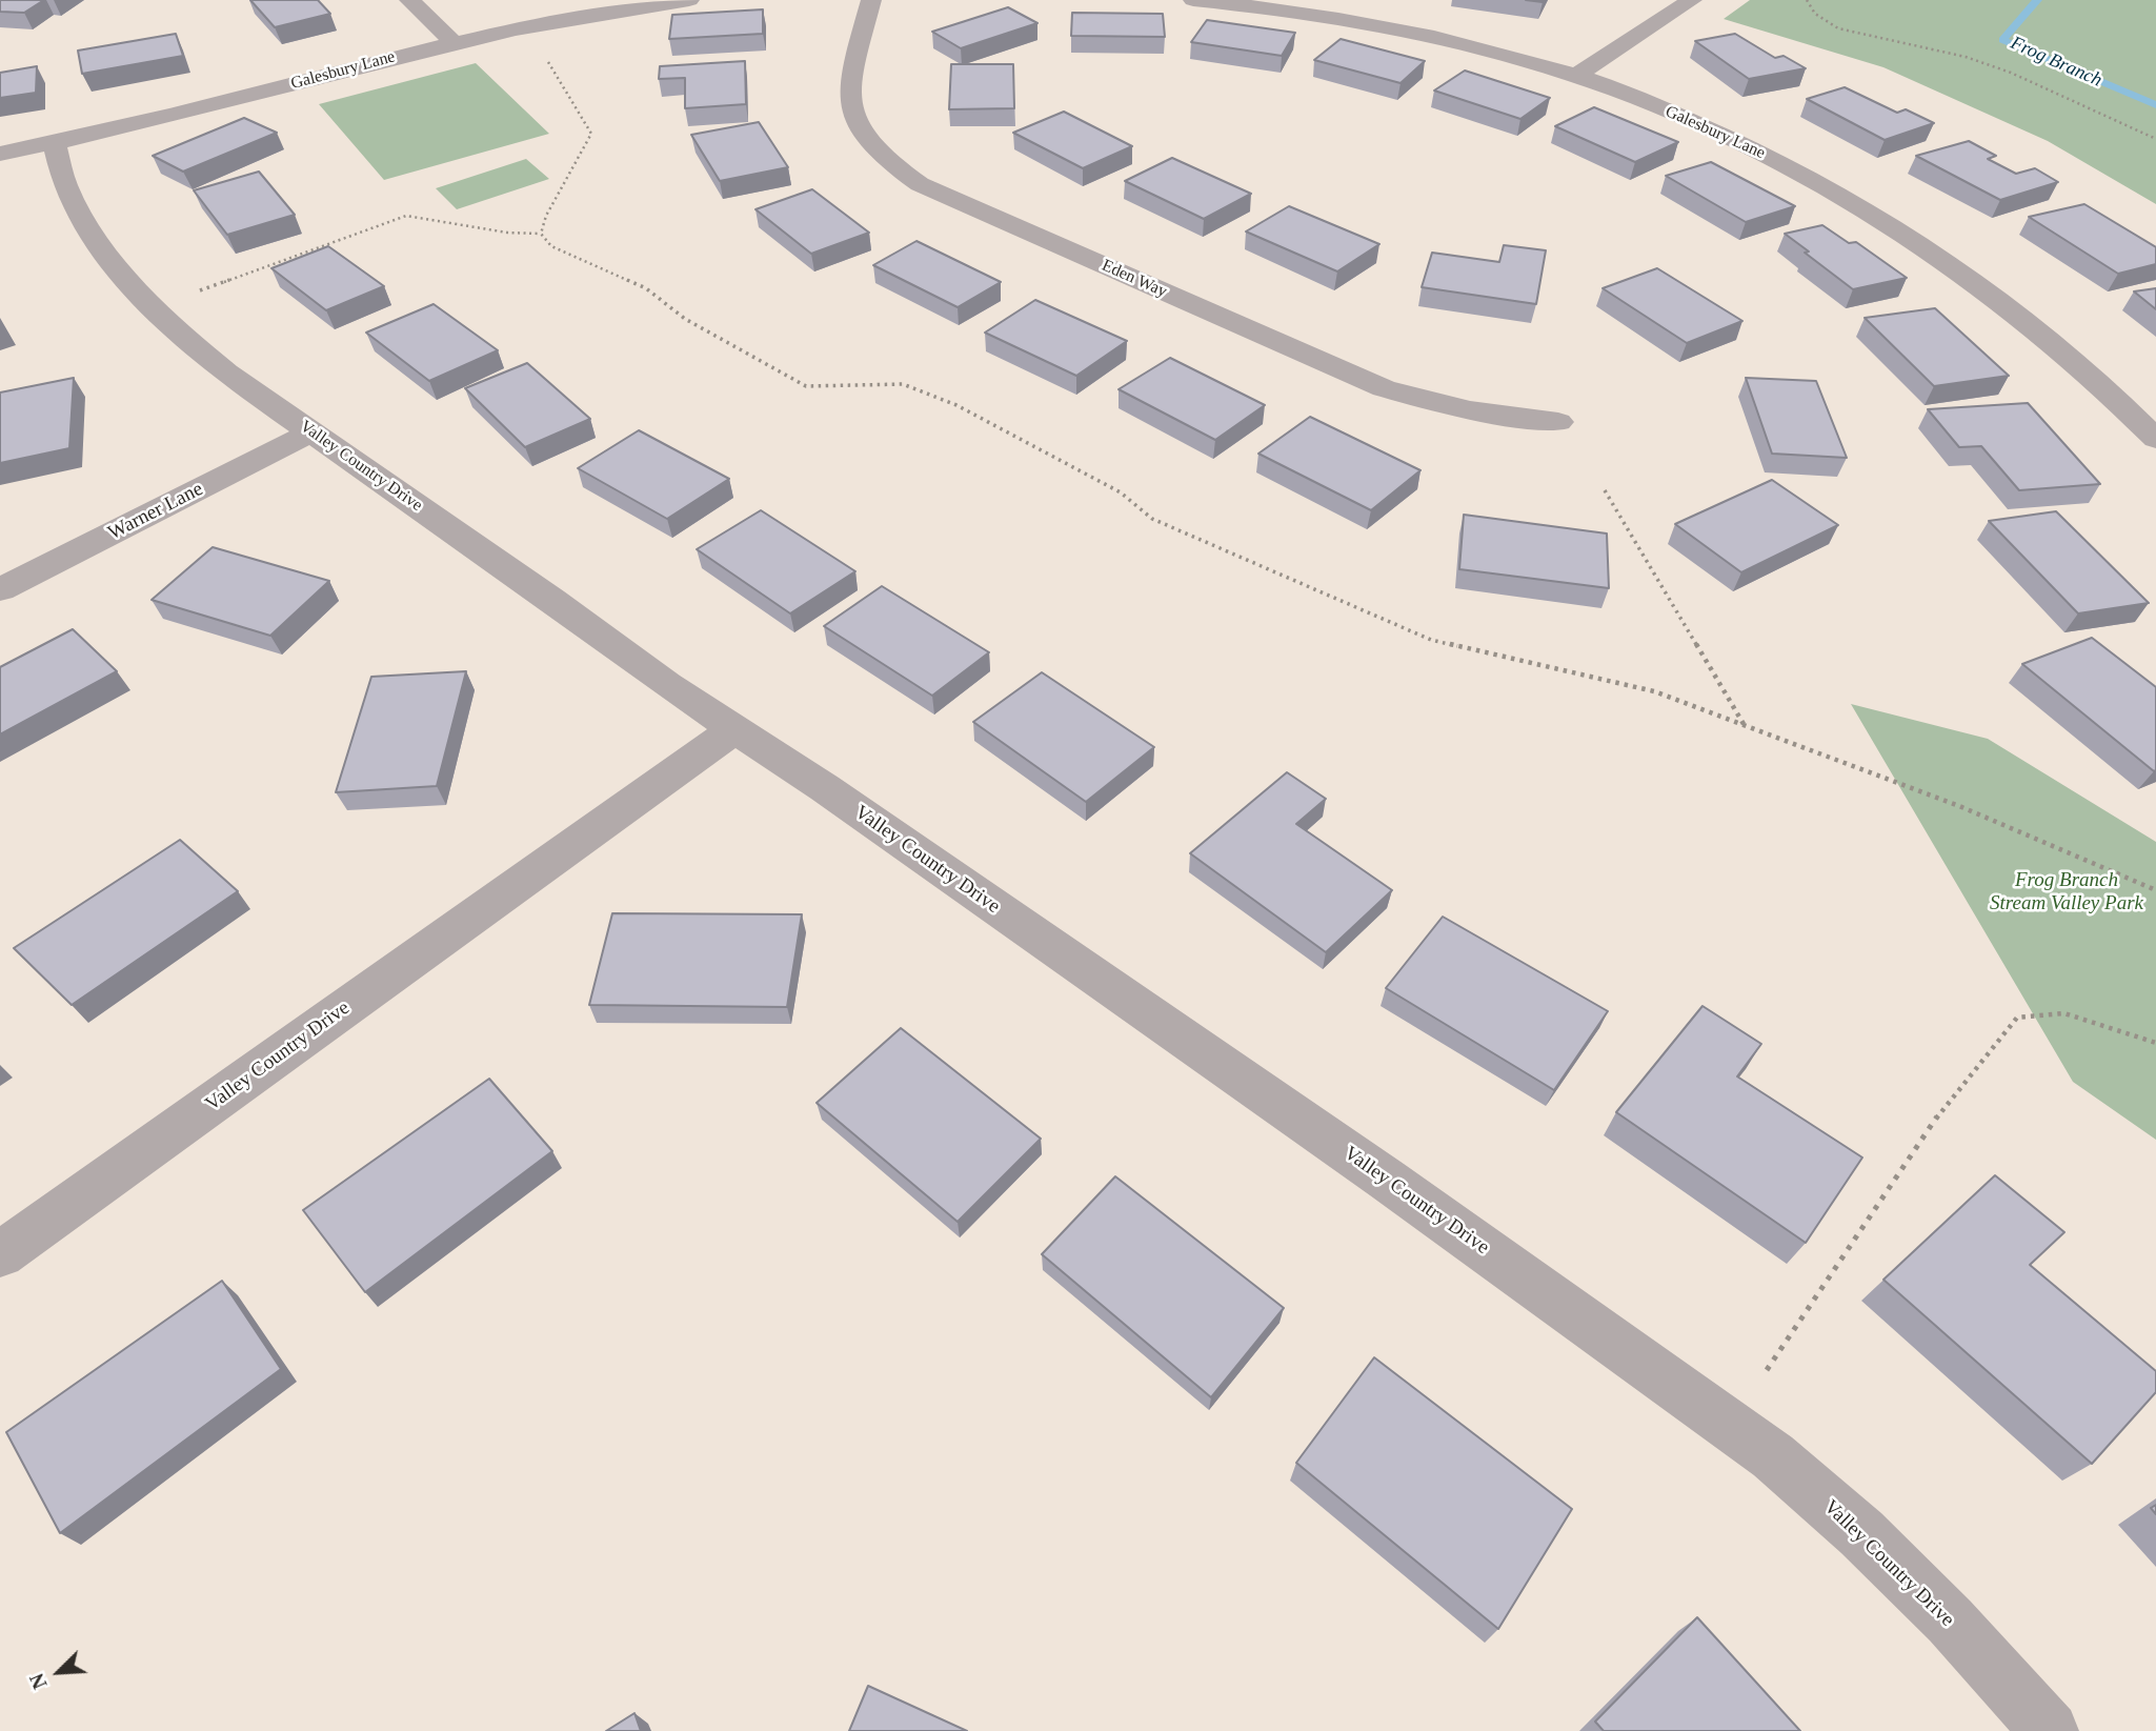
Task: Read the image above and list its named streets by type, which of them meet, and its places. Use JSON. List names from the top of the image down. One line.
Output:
{"streets":{"street":["Galesbury Lane","Eden Way","Valley Country Drive","Warner Lane"]},"crossings":[["Galesbury Lane","Valley Country Drive"],["Valley Country Drive","Warner Lane"]],"water":["Frog Branch"],"parks":["Frog Branch Stream Valley Park"],"north":"bottom left"}
